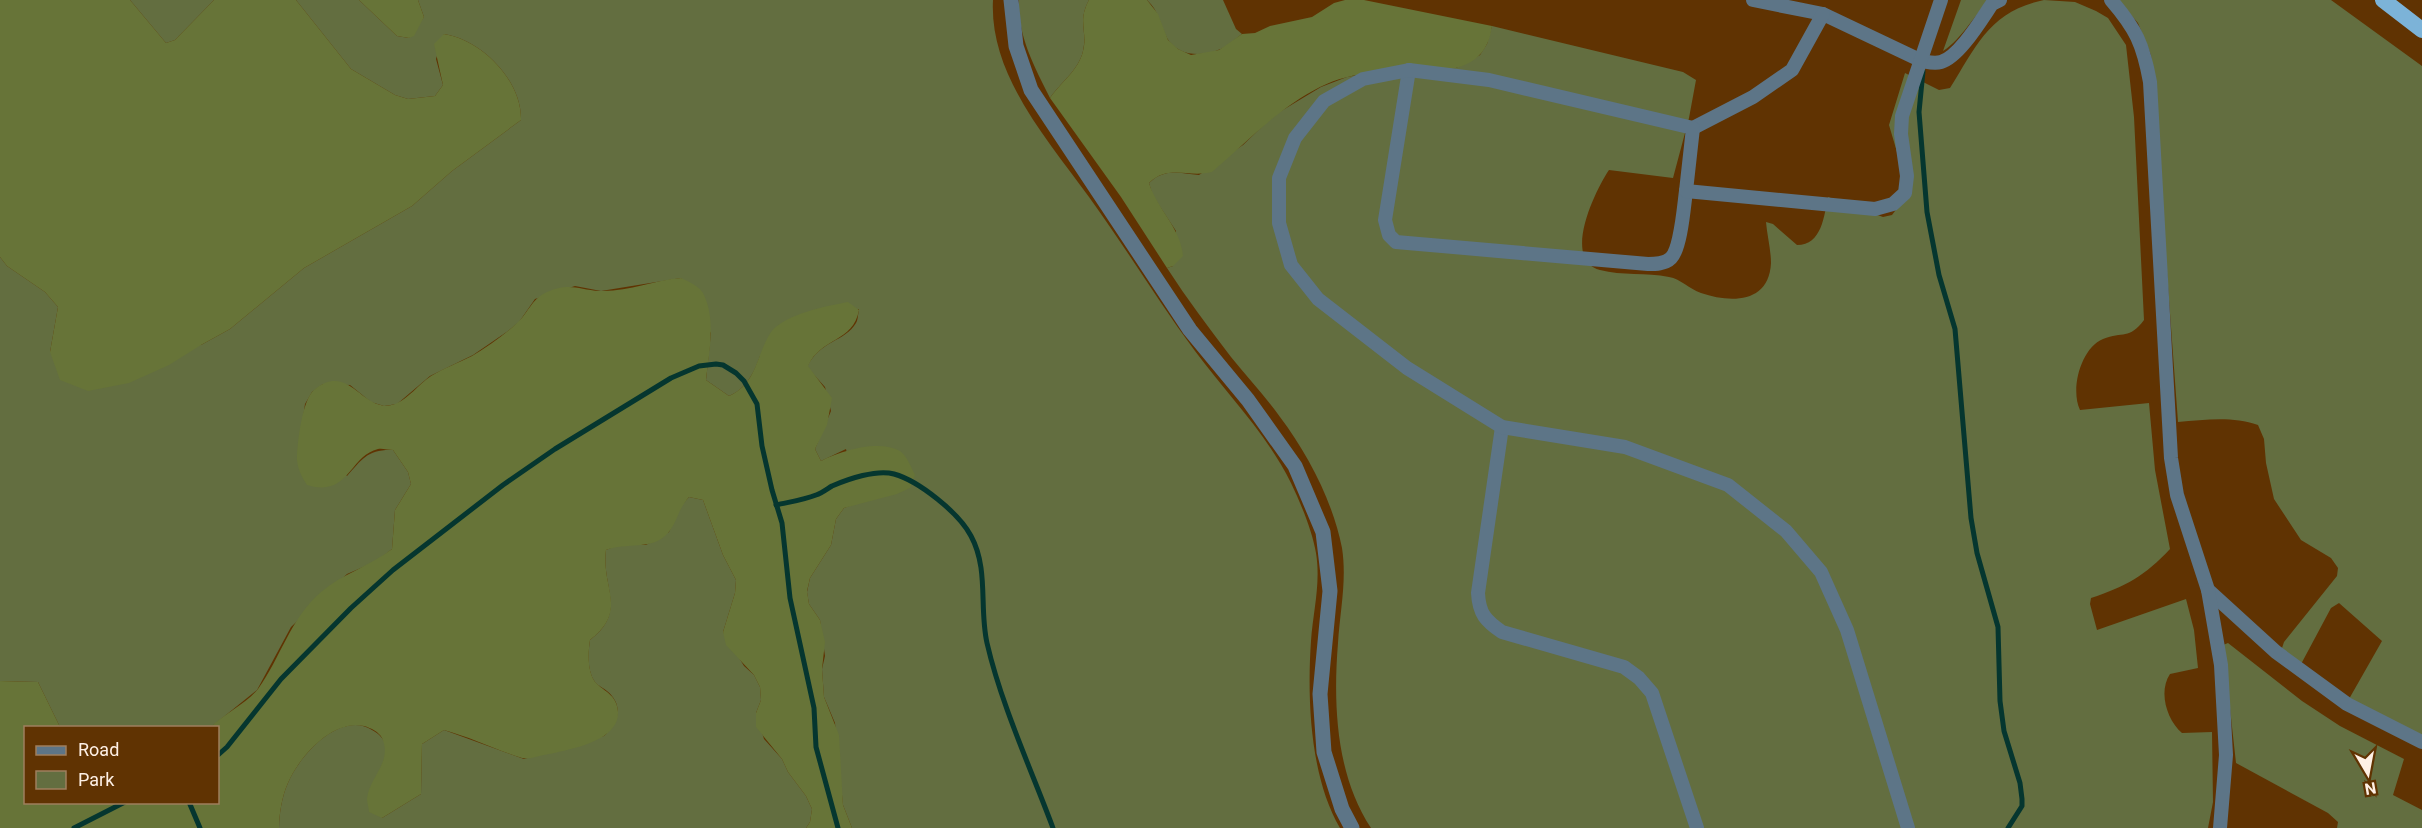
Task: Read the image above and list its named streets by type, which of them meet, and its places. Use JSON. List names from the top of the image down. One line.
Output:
{"legend":["Road","Park"],"north":"bottom"}
